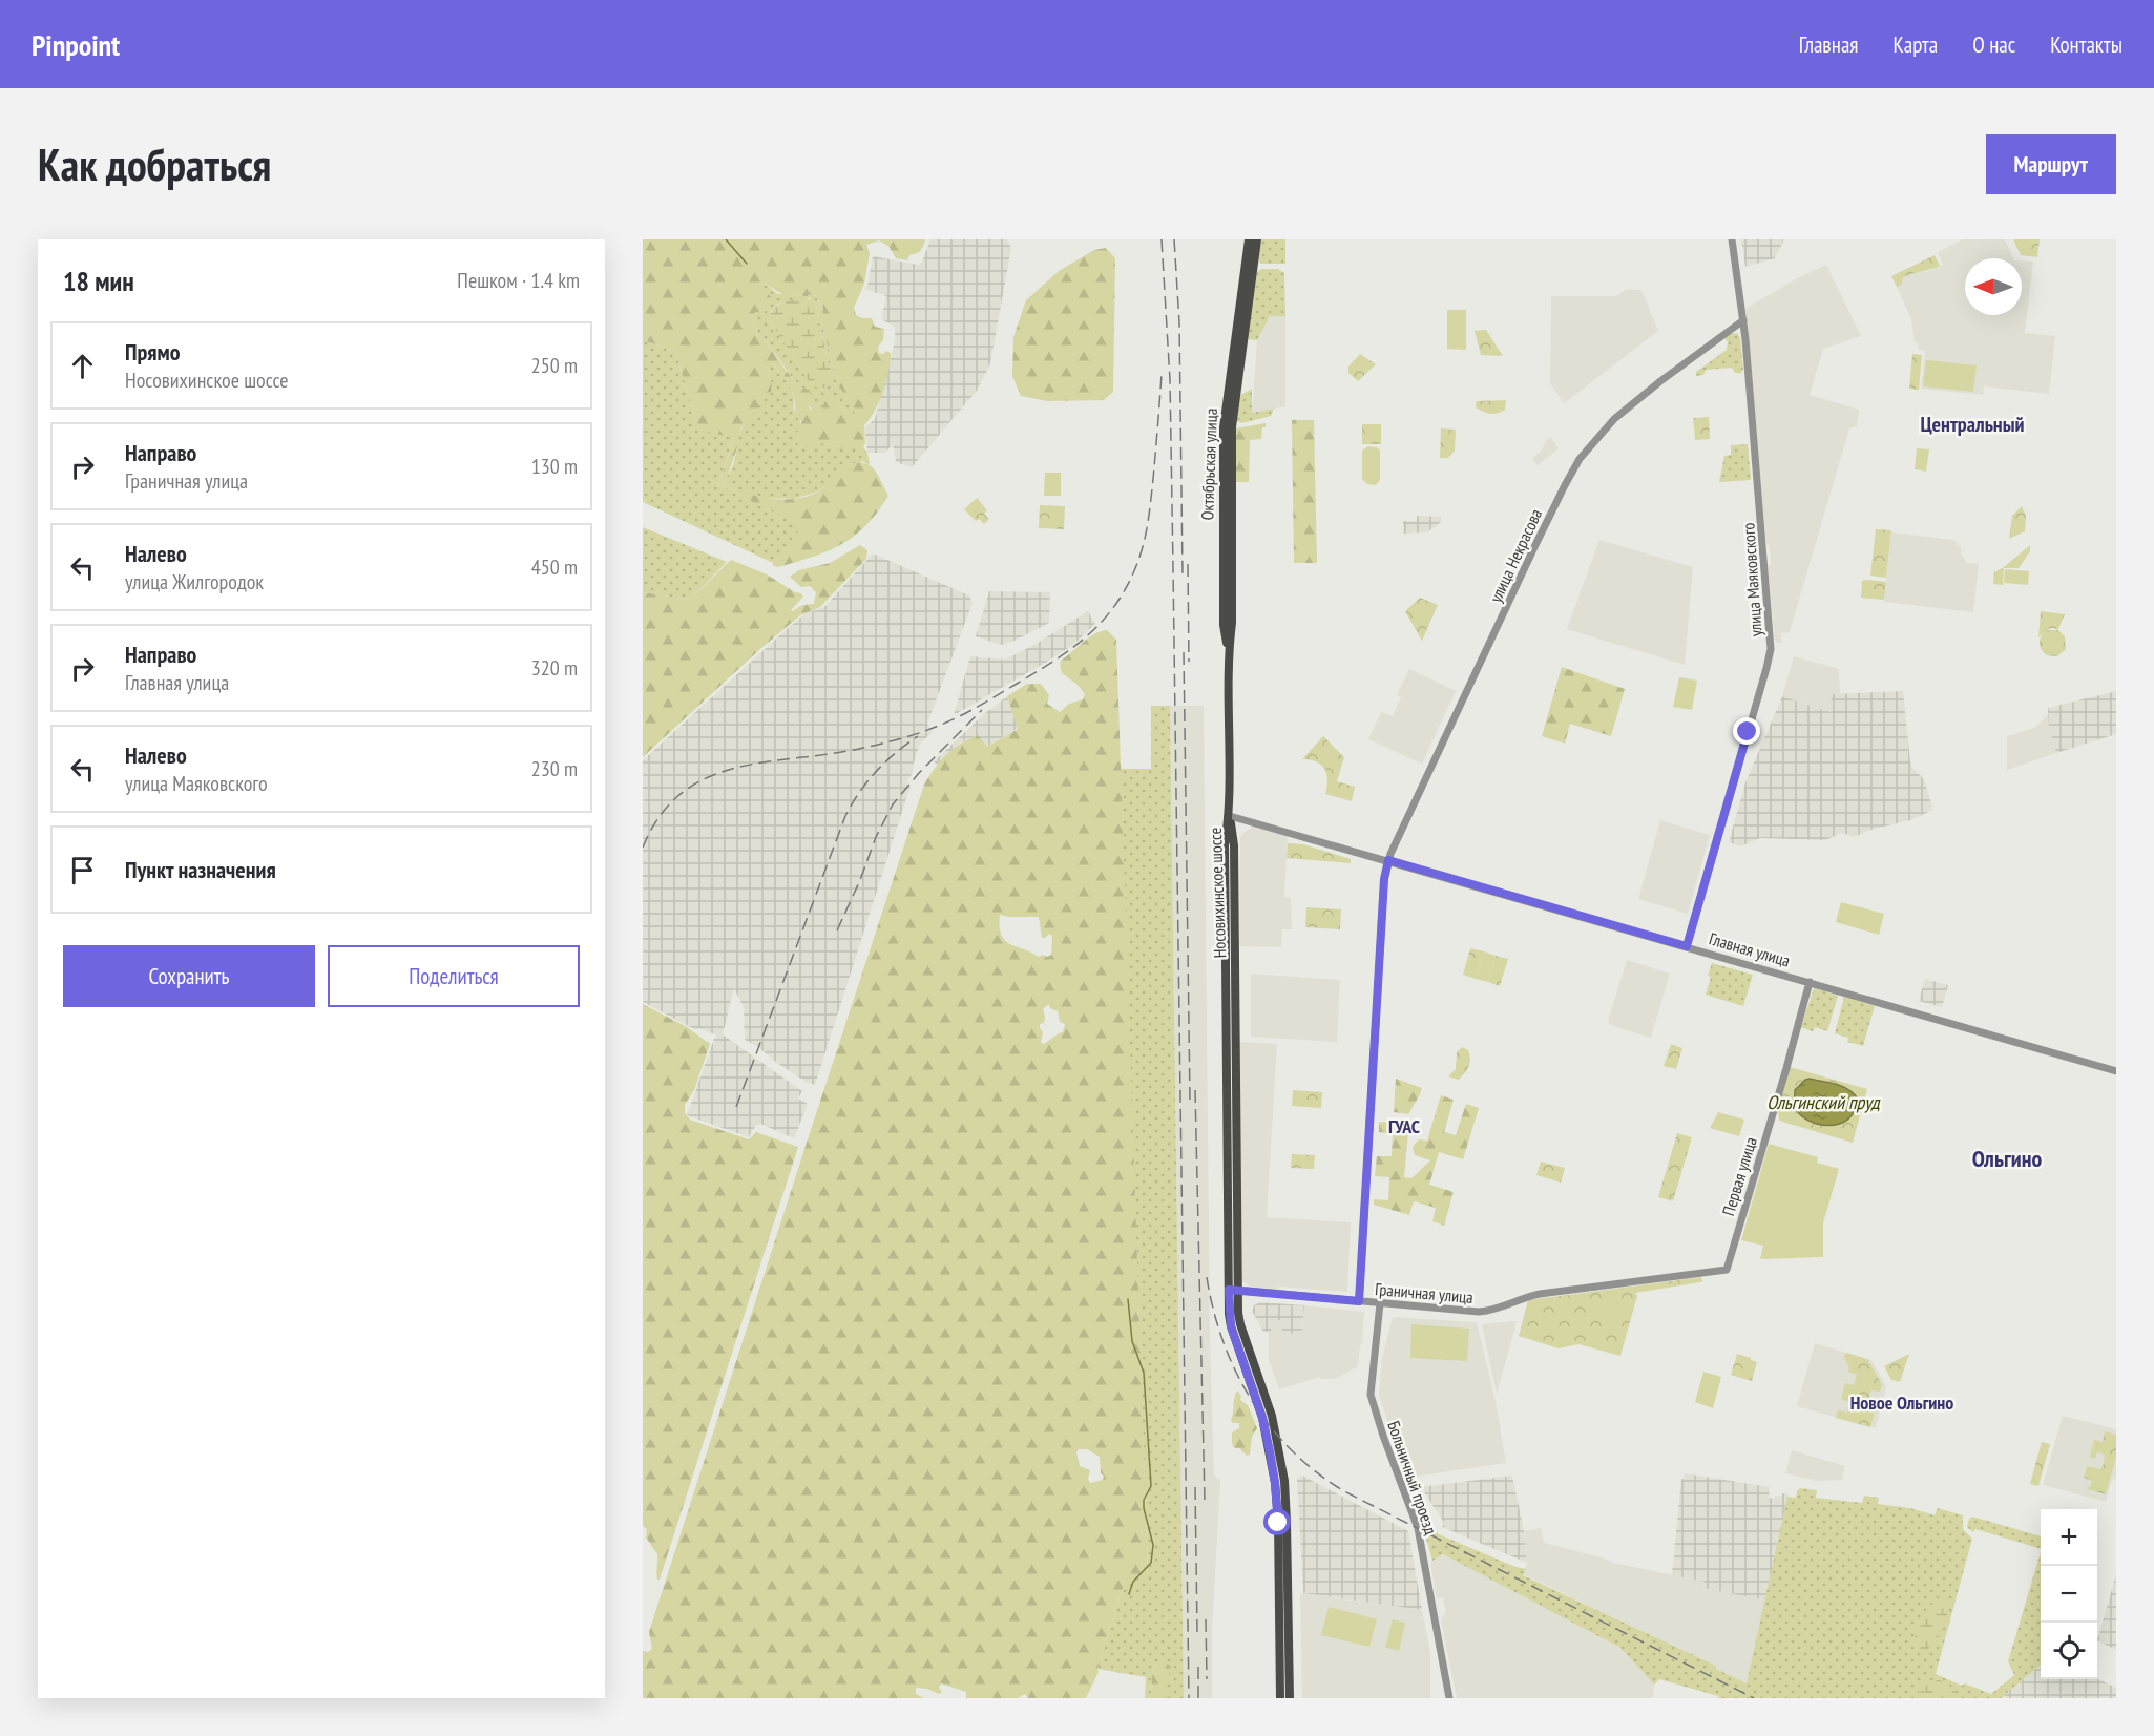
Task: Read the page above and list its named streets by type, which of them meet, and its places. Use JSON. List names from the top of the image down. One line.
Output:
{"streets":{"main road":["Октябрьская улица","Носовихинское шоссе"],"street":["улица Некрасова","улица Маяковского","Главная улица","Первая улица","Граничная улица","Больничный проезд"]},"crossings":[["Октябрьская улица","Носовихинское шоссе"],["Октябрьская улица","Главная улица"],["улица Некрасова","улица Маяковского"],["улица Некрасова","Главная улица"],["улица Некрасова","Граничная улица"],["улица Маяковского","Главная улица"],["Носовихинское шоссе","Главная улица"],["Носовихинское шоссе","Граничная улица"],["Главная улица","Первая улица"],["Первая улица","Граничная улица"],["Граничная улица","Больничный проезд"]],"districts":["Центральный","ГУАС","Ольгино","Новое Ольгино"],"water":["Ольгинский пруд"],"north":"left","page":{"header":"Pinpoint","nav":["Главная","Карта","О нас","Контакты"],"buttons":["Маршрут",["Сохранить","Поделиться"]],"title":"Как добраться","heading":["18 мин","Пешком · 1.4 km"],"list":[["Прямо","Носовихинское шоссе","250 m"],["Направо","Граничная улица","130 m"],["Налево","улица Жилгородок","450 m"],["Направо","Главная улица","320 m"],["Налево","улица Маяковского","230 m"],"Пункт назначения"],"map_buttons":["+","−"]}}
